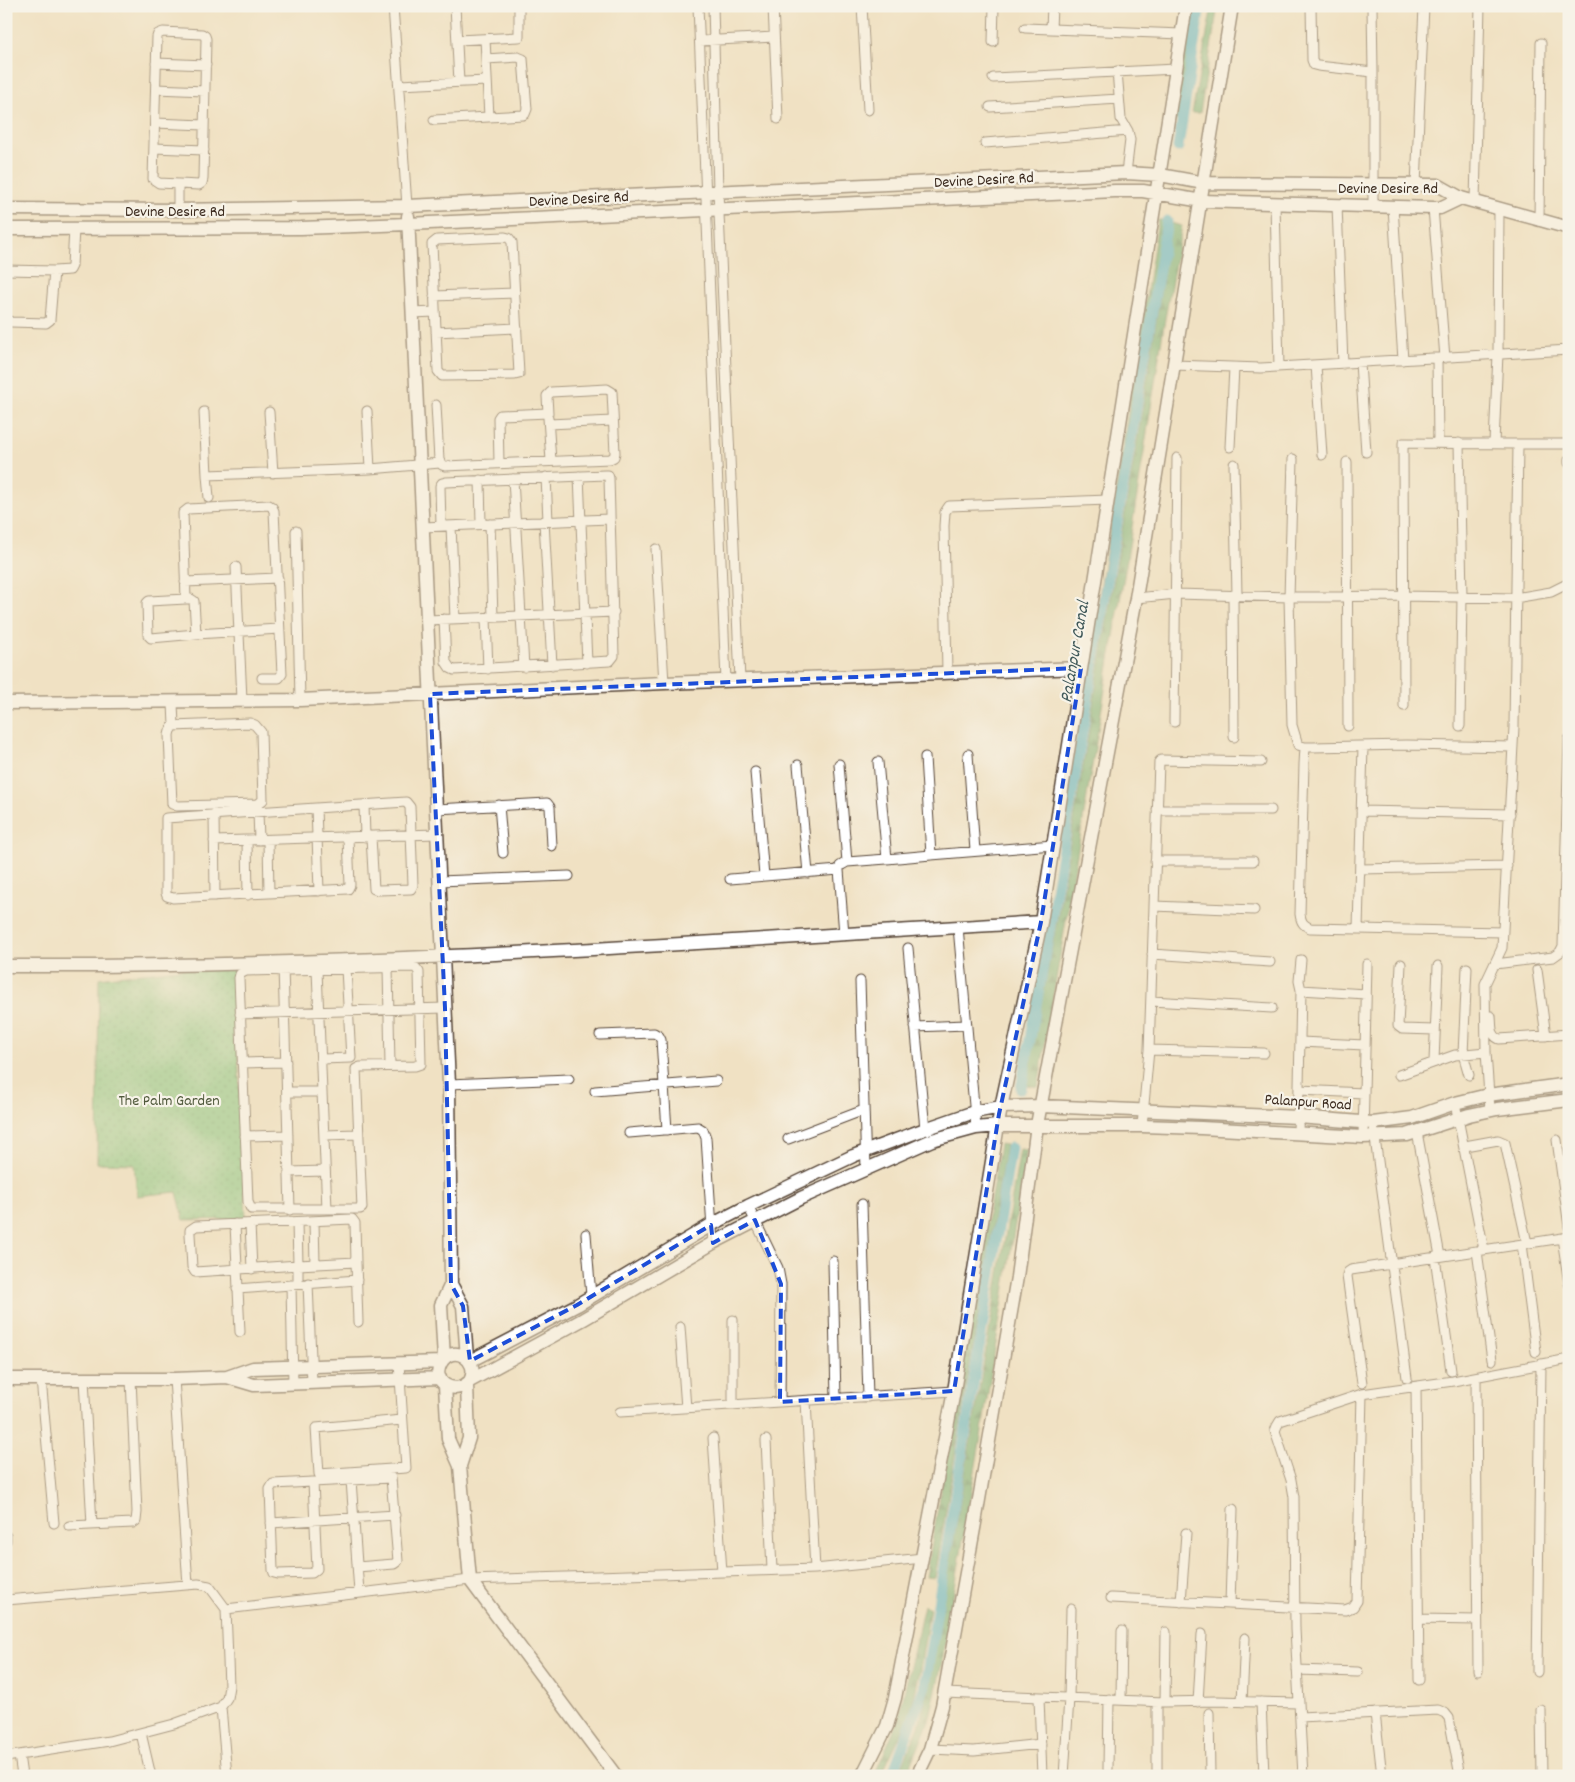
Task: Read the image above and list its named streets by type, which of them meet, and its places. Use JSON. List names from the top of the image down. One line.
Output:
{"streets":{"street":["Devine Desire Rd","Palanpur Road"]},"water":["Palanpur Canal"],"parks":["The Palm Garden"]}
